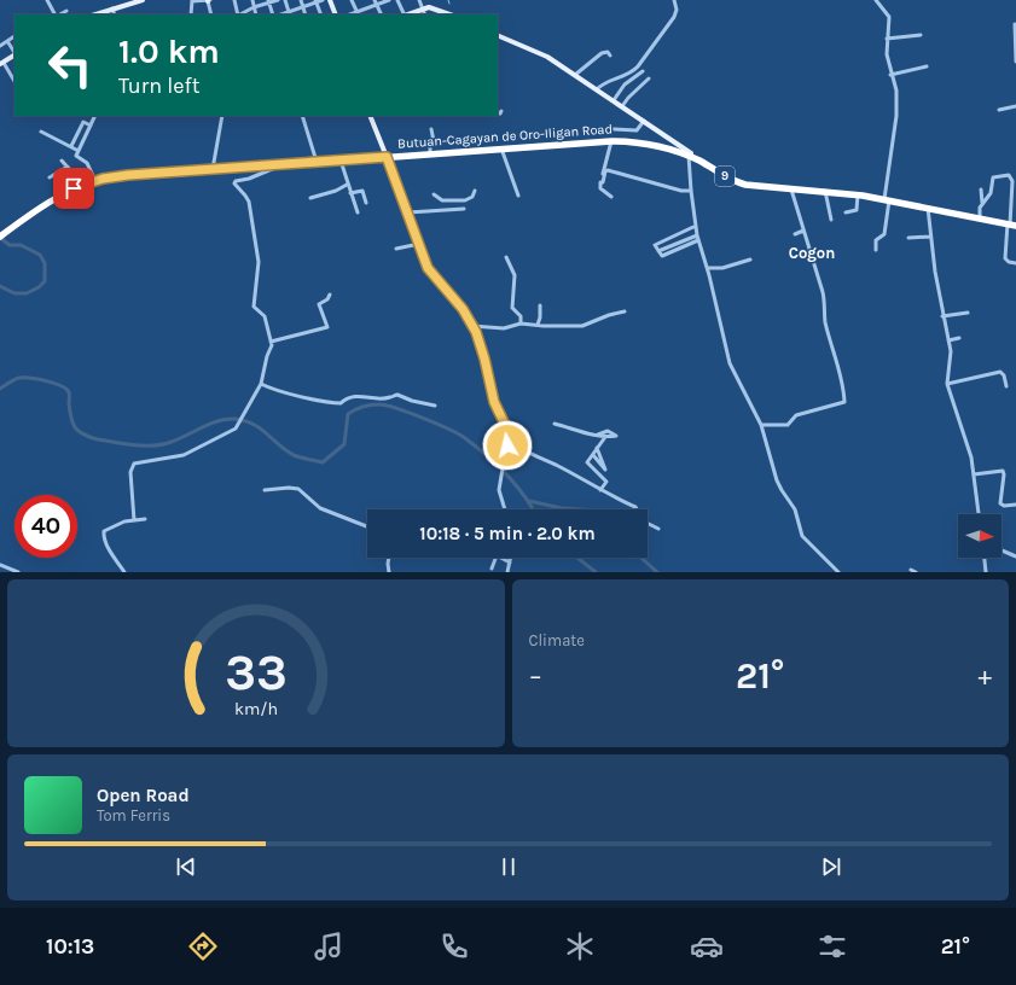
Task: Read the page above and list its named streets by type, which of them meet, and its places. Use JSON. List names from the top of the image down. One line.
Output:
{"streets":{"highway":["Butuan-Cagayan de Oro-Iligan Road","9"]},"districts":["Cogon"],"north":"right","page":{"turn":["1.0 km","Turn left"],"limit":"40","trip":"10:18 · 5 min · 2.0 km","tile":"Climate","heat":["−","21°","+"],"song":["Open Road","Tom Ferris"],"tabs":["10:13","21°"],"gauge":["33","km/h"]}}
